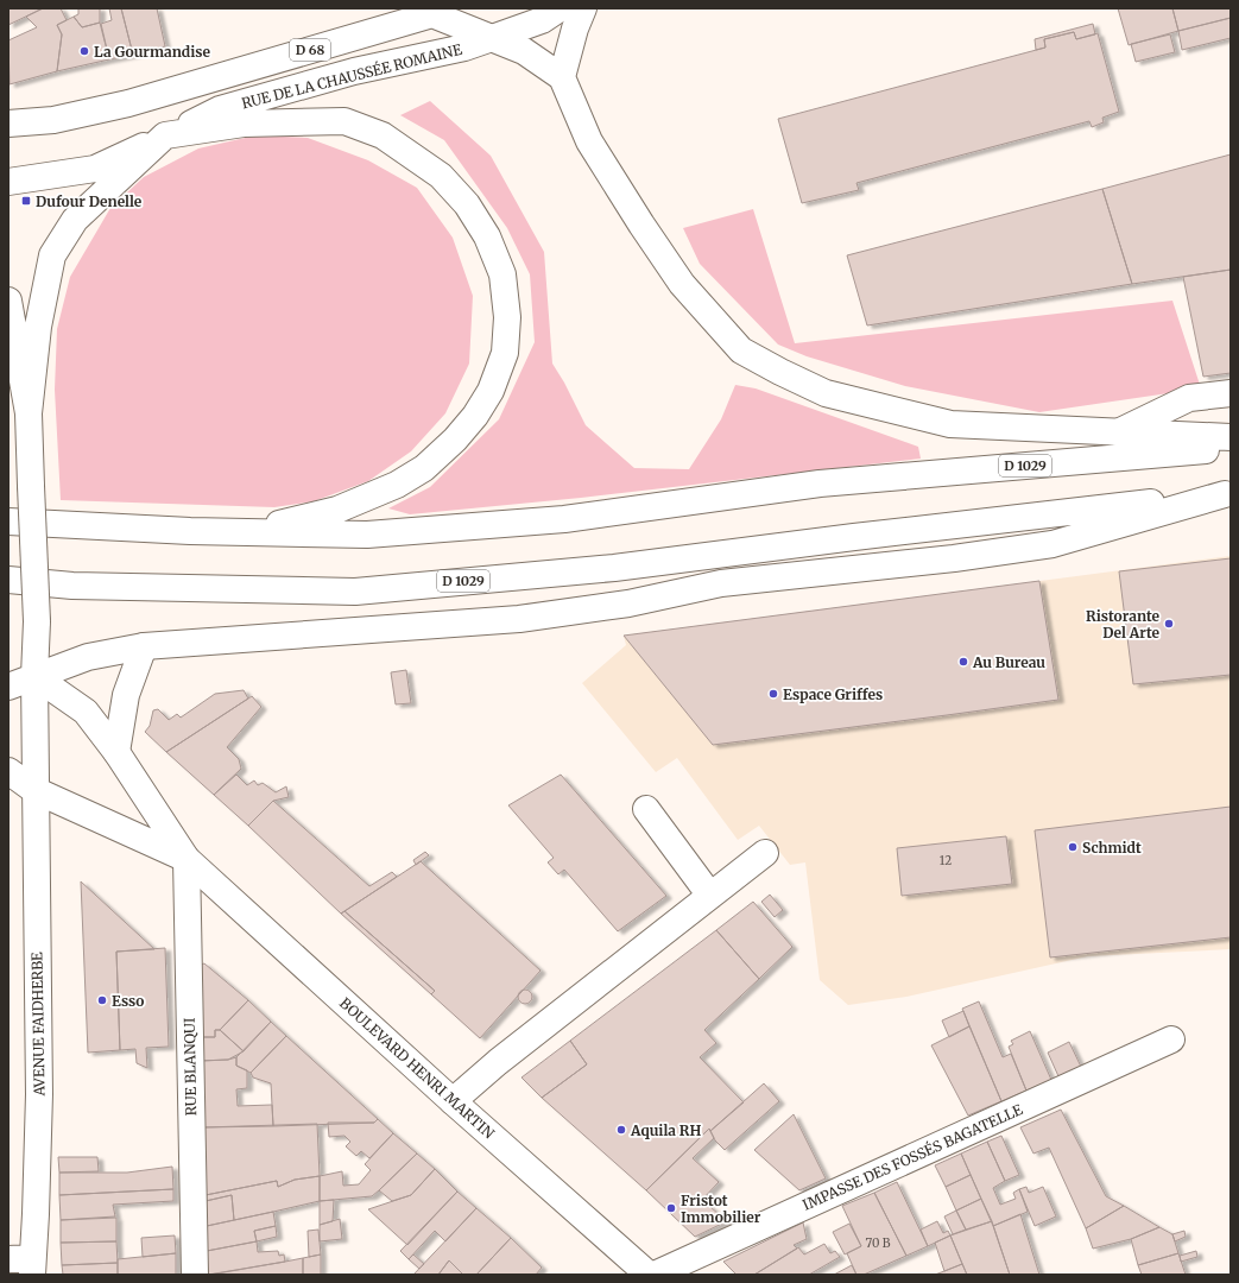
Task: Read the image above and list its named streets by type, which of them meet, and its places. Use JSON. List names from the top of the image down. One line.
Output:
{"streets":{"main road":["D 68","RUE DE LA CHAUSSÉE ROMAINE","D 1029","AVENUE FAIDHERBE","RUE BLANQUI","BOULEVARD HENRI MARTIN","IMPASSE DES FOSSÉS BAGATELLE"]},"crossings":[["AVENUE FAIDHERBE","BOULEVARD HENRI MARTIN"],["RUE BLANQUI","BOULEVARD HENRI MARTIN"]],"places":{"other":["La Gourmandise","Ristorante Del Arte","Au Bureau","Espace Griffes","Schmidt","Esso","Aquila RH","Fristot Immobilier"],"transit":["Dufour Denelle"]},"house_numbers":["12","70 B"]}
